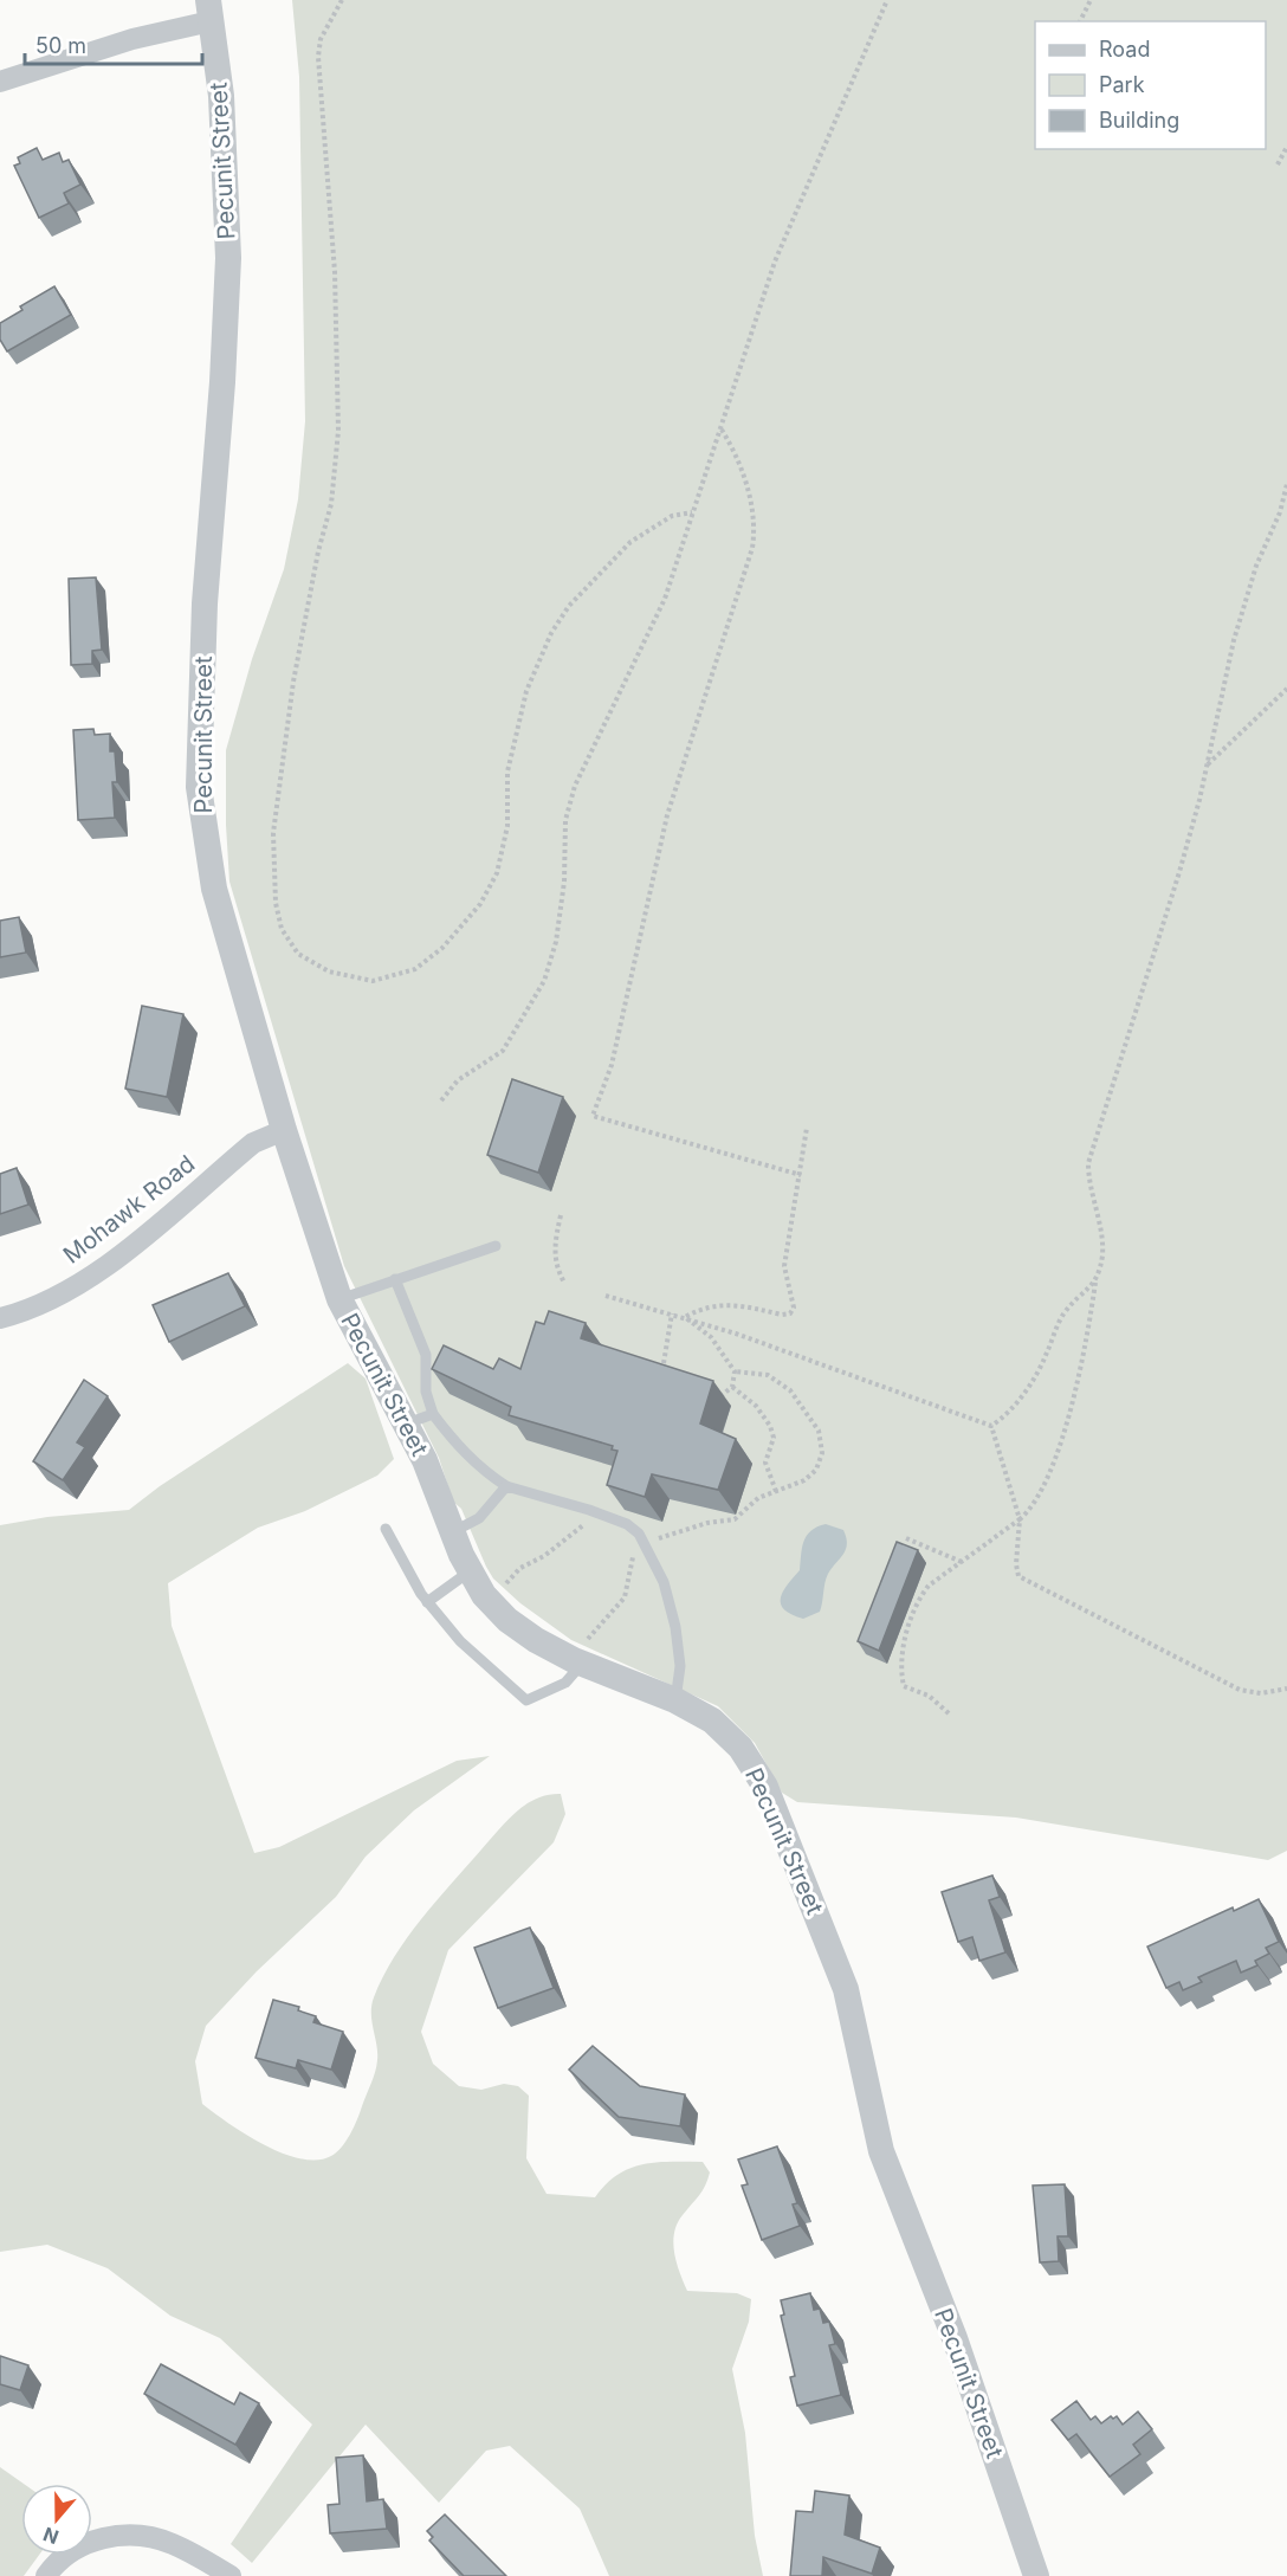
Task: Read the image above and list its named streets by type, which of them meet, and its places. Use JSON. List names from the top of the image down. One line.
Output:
{"streets":{"street":["Pecunit Street","Mohawk Road"]},"crossings":[["Pecunit Street","Mohawk Road"]],"legend":["Road","Park","Building"],"scale_bar":"50 m","north":"bottom"}
